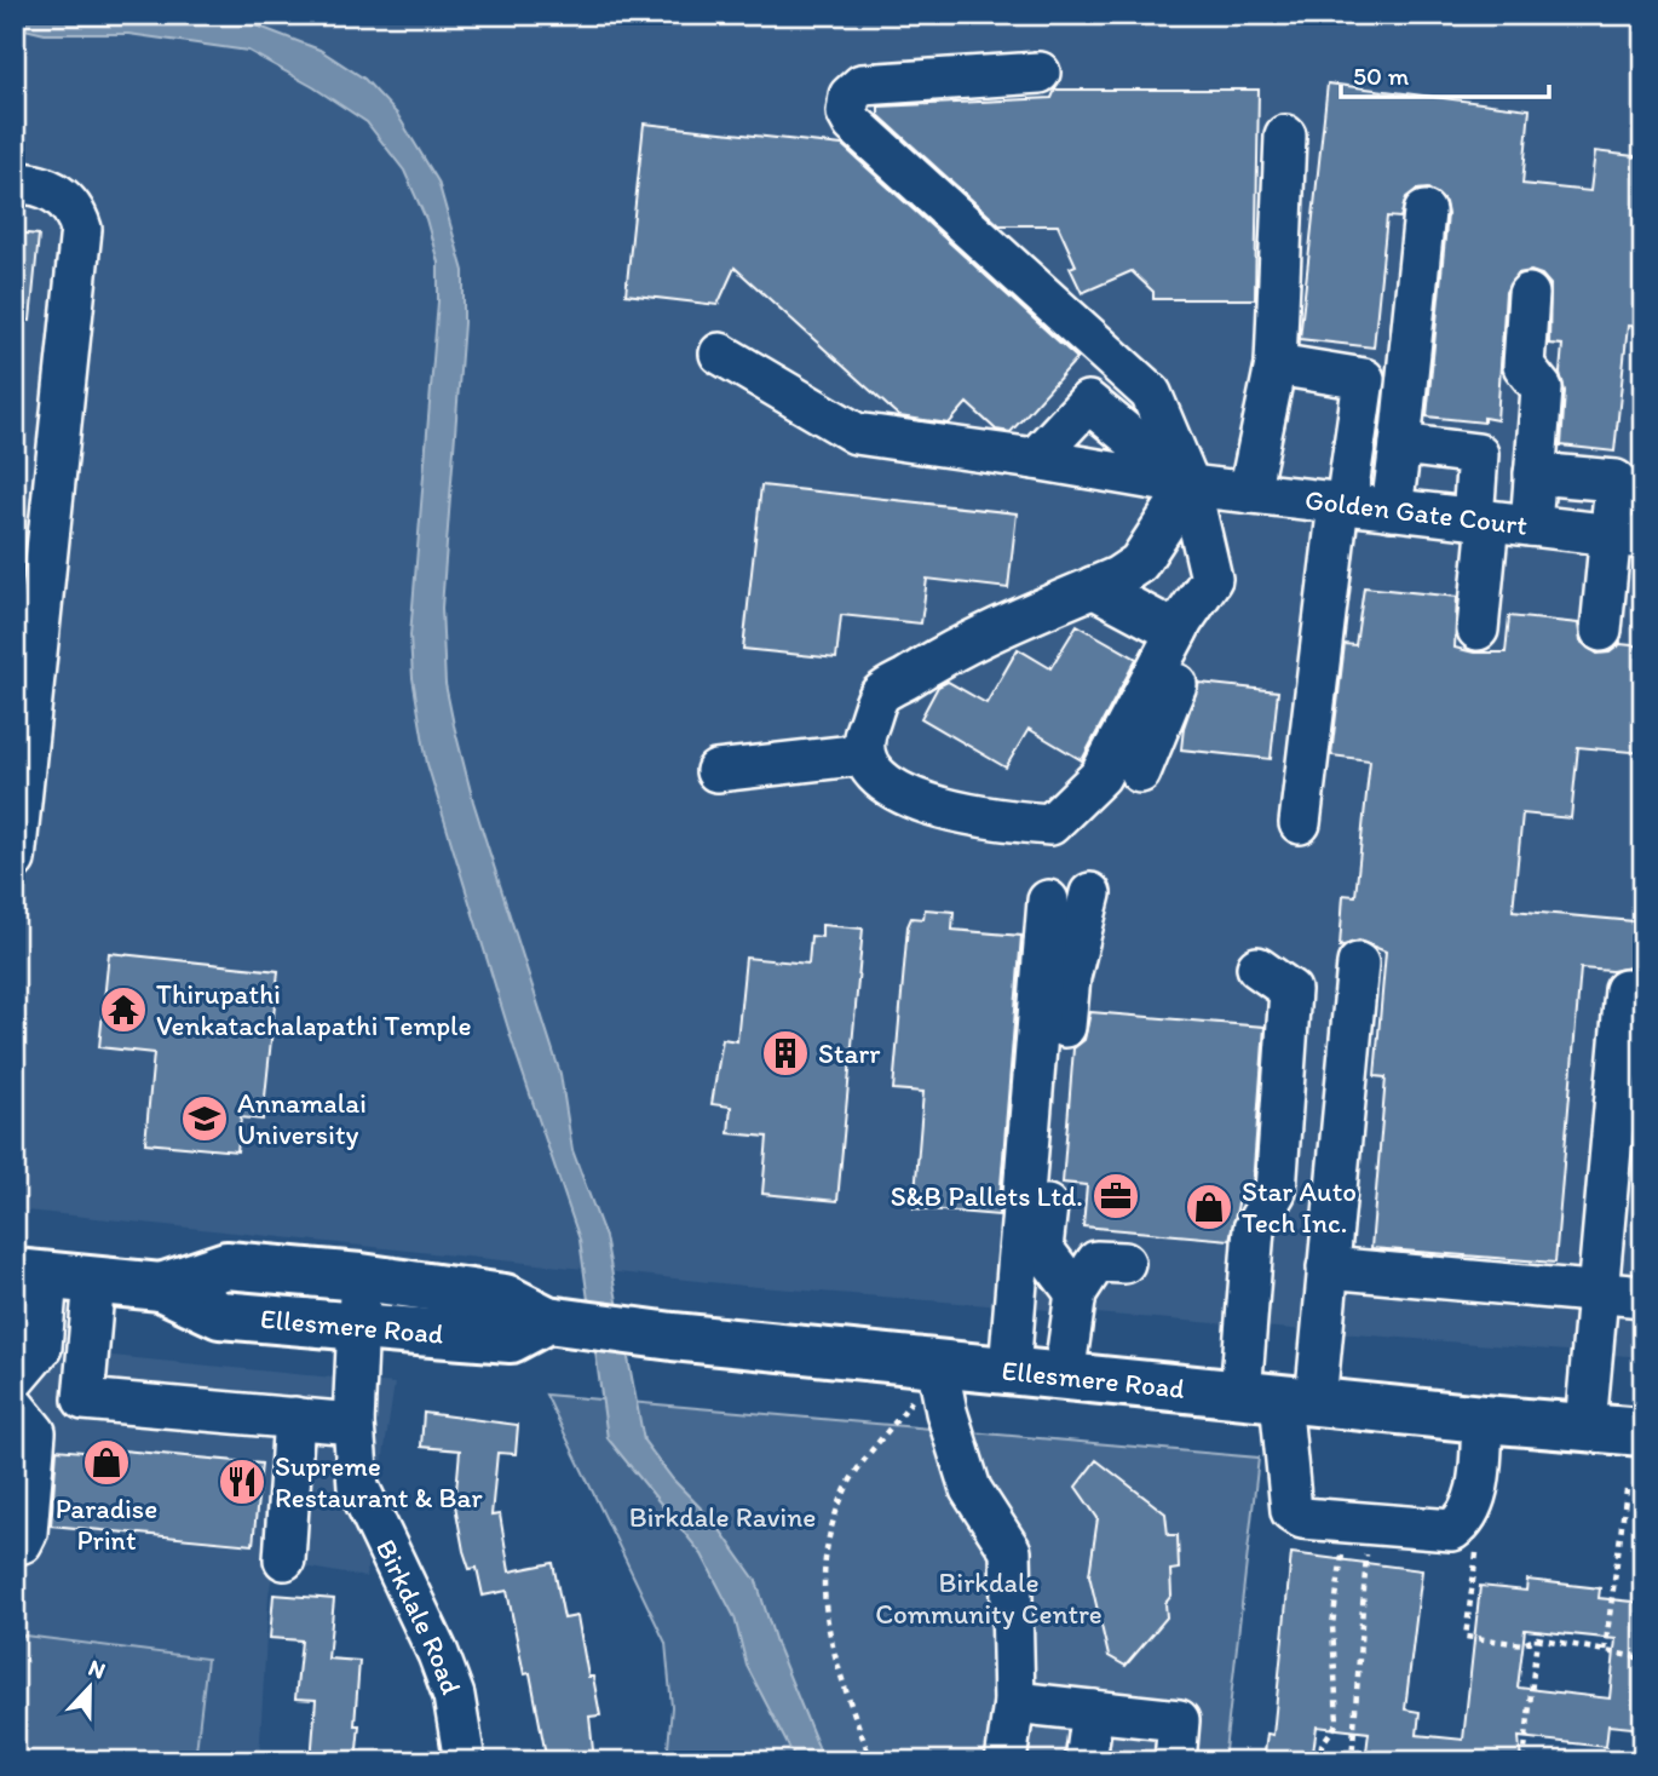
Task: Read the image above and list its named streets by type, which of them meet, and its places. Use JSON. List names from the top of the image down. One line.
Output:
{"streets":{"main road":["Ellesmere Road"],"street":["Golden Gate Court","Birkdale Road"]},"crossings":[["Ellesmere Road","Birkdale Road"]],"parks":["Birkdale Ravine","Birkdale Community Centre"],"places":{"temple":["Thirupathi Venkatachalapathi Temple"],"building":["Starr"],"school or university":["Annamalai University"],"office":["S&B Pallets Ltd."],"shop":["Star Auto Tech Inc.","Paradise Print"],"restaurant":["Supreme Restaurant & Bar"]},"scale_bar":"50 m","north":"top"}
